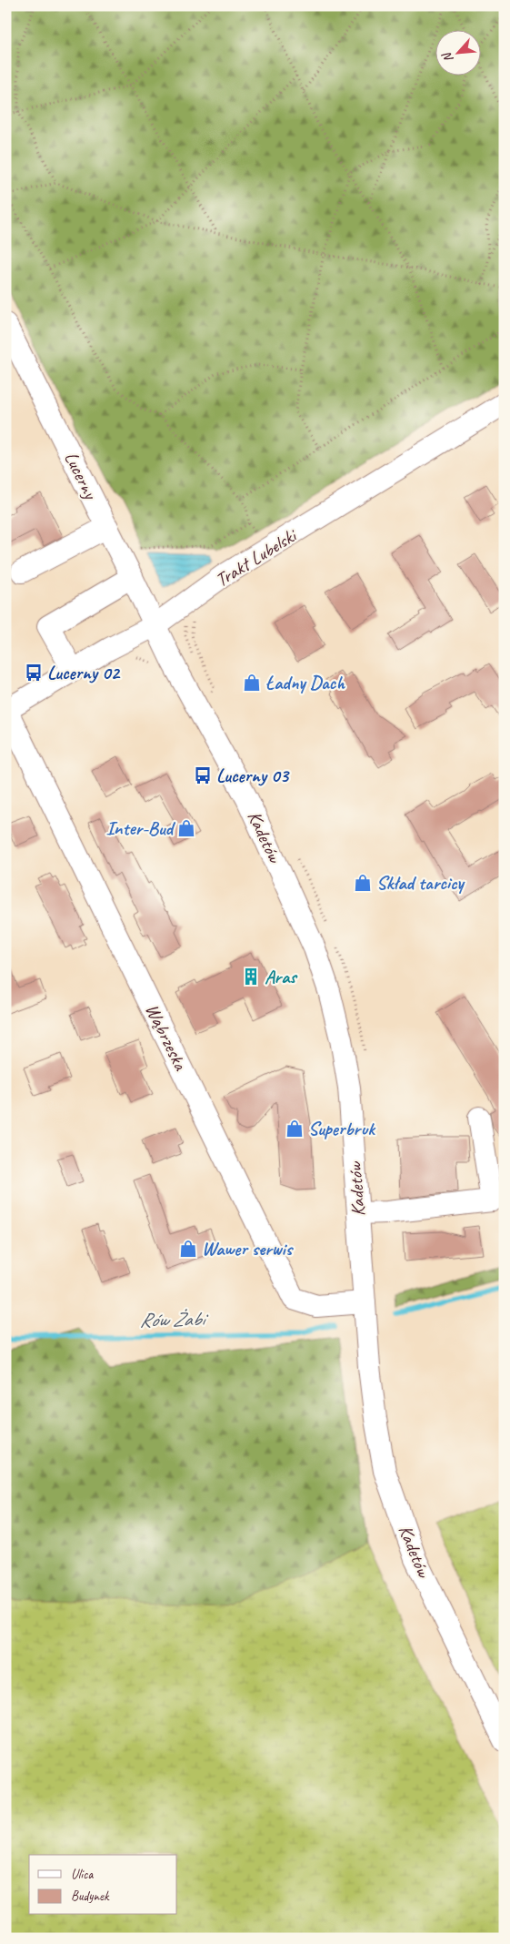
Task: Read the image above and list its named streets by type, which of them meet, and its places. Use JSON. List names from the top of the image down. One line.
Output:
{"streets":{"street":["Lucerny","Trakt Lubelski","Kadetów","Wąbrzeska"]},"crossings":[["Lucerny","Trakt Lubelski"],["Lucerny","Kadetów"],["Trakt Lubelski","Kadetów"],["Trakt Lubelski","Wąbrzeska"],["Kadetów","Wąbrzeska"]],"water":["Rów Żabi"],"places":{"bus stop":["Lucerny 02","Lucerny 03"],"shop":["Ładny Dach","Inter-Bud","Skład tarcicy","Superbruk","Wawer serwis"],"building":["Aras"]},"legend":["Ulica","Budynek"],"north":"bottom left"}
